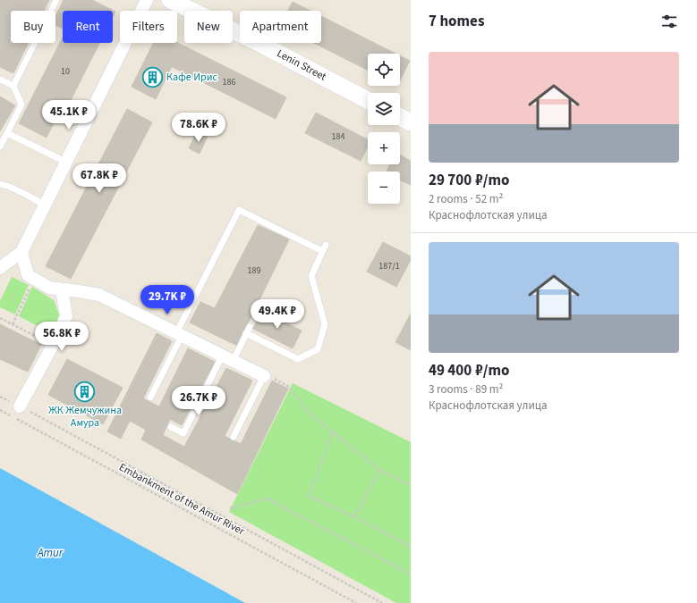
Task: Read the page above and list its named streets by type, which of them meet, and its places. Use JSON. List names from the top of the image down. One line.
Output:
{"streets":{"main road":["Lenin Street"],"path":["Embankment of the Amur River"]},"water":["Amur"],"places":{"building":["Кафе Ирис","ЖК Жемчужина Амура"]},"house_numbers":["10","186","184","187/1","189"],"page":{"heading":"7 homes","chip":["Buy","Rent","Filters","New","Apartment"],"list":[{"name":"29 700 ₽/mo","note":"2 rooms · 52 m² · Краснофлотская улица"},{"name":"49 400 ₽/mo","note":"3 rooms · 89 m² · Краснофлотская улица"}],"map_buttons":["+","−"],"price":["45.1K ₽","78.6K ₽","67.8K ₽","29.7K ₽","49.4K ₽","56.8K ₽","26.7K ₽"]}}
